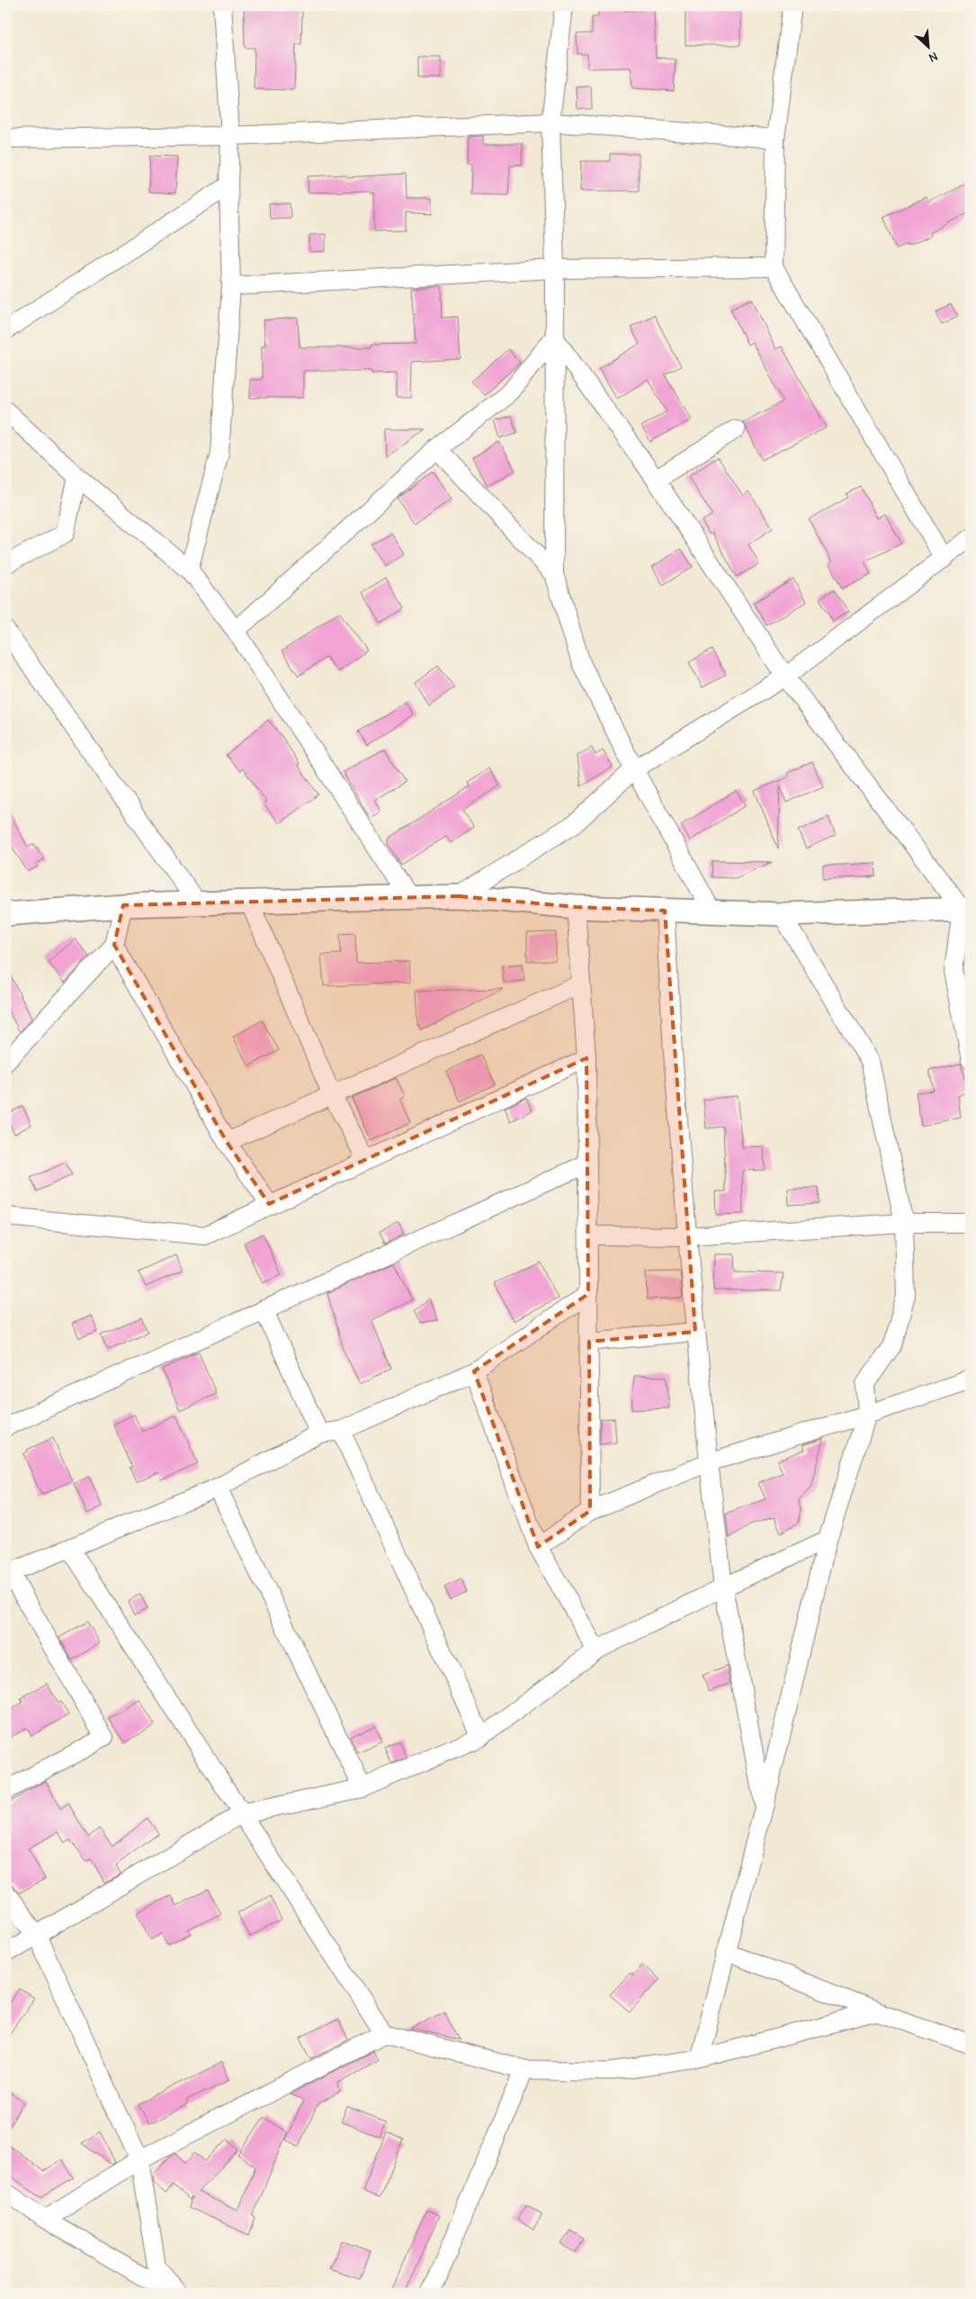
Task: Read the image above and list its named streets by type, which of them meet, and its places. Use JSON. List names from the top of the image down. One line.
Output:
{"north":"bottom right"}
